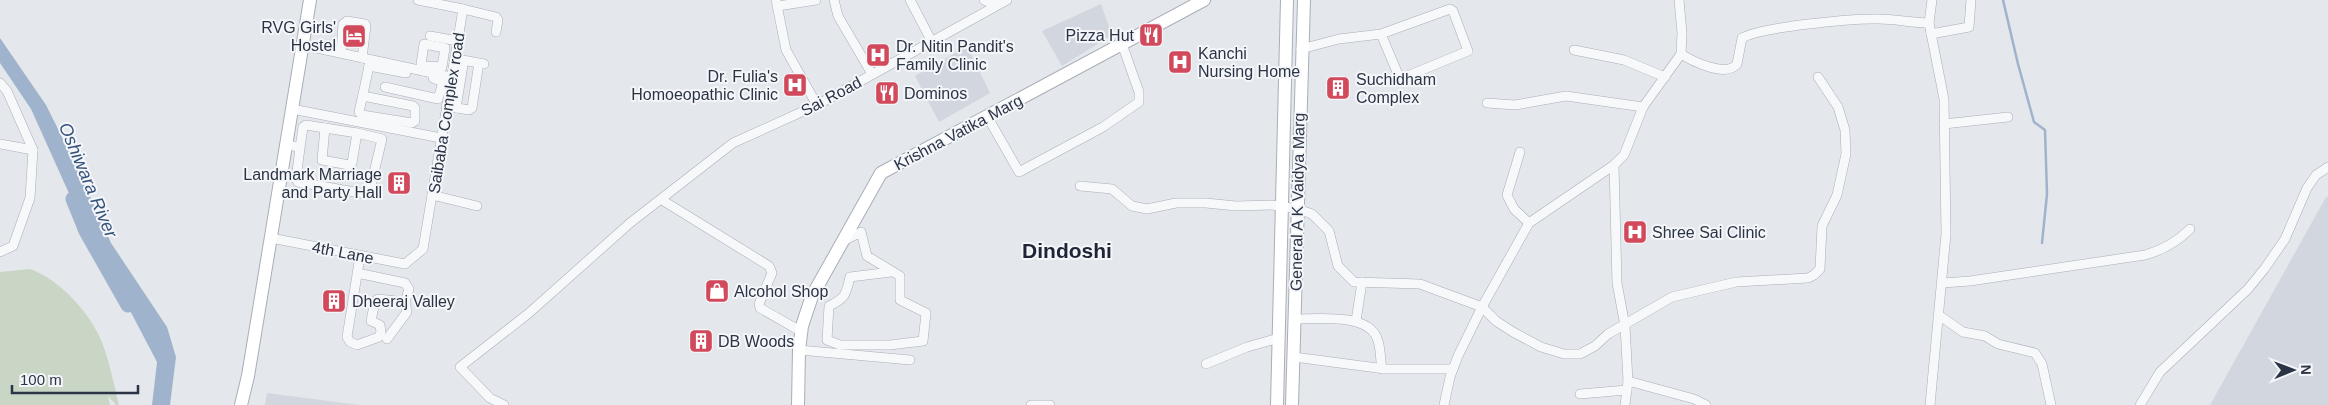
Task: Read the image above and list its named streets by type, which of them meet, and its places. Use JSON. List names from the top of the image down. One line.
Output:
{"streets":{"street":["Sai Road","Saibaba Complex road","Krishna Vatika Marg","General A K Vaidya Marg","4th Lane"]},"crossings":[["Saibaba Complex road","4th Lane"]],"districts":["Dindoshi"],"water":["Oshiwara River"],"places":{"restaurant":["Pizza Hut","Dominos"],"hotel":["RVG Girls' Hostel"],"hospital":["Dr. Nitin Pandit's Family Clinic","Kanchi Nursing Home","Dr. Fulia's Homoeopathic Clinic","Shree Sai Clinic"],"building":["Suchidham Complex","Landmark Marriage and Party Hall","Dheeraj Valley","DB Woods"],"shop":["Alcohol Shop"]},"scale_bar":"100 m","north":"right"}
